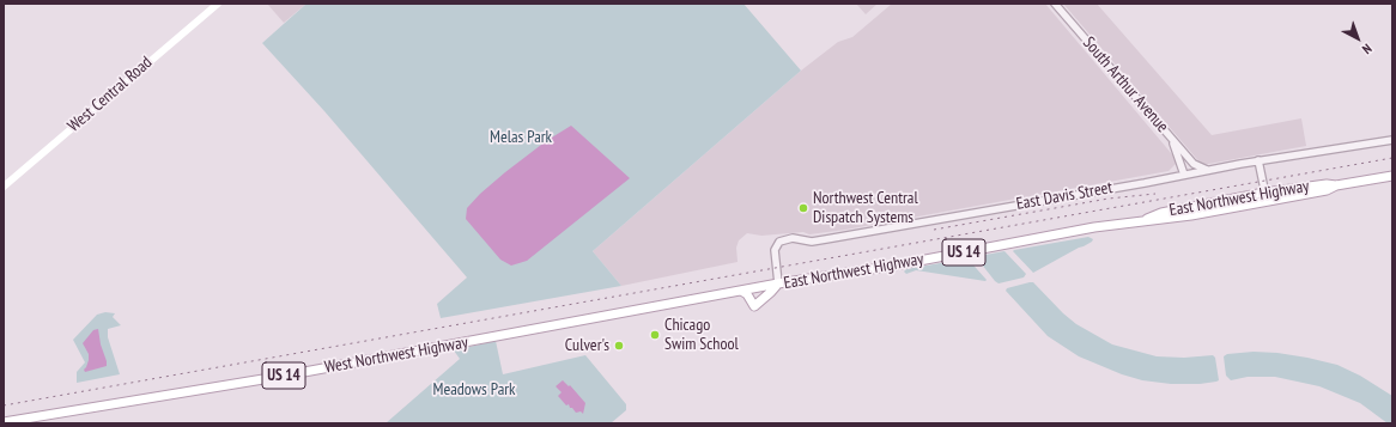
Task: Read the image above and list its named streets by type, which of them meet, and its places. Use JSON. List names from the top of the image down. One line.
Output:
{"streets":{"main road":["West Central Road","East Northwest Highway","US 14","West Northwest Highway"],"street":["South Arthur Avenue","East Davis Street"]},"crossings":[["South Arthur Avenue","East Davis Street"],["East Davis Street","East Northwest Highway"],["East Northwest Highway","West Northwest Highway"]],"parks":["Melas Park","Meadows Park"],"places":["Northwest Central Dispatch Systems","Chicago Swim School","Culver's"],"north":"bottom right"}
